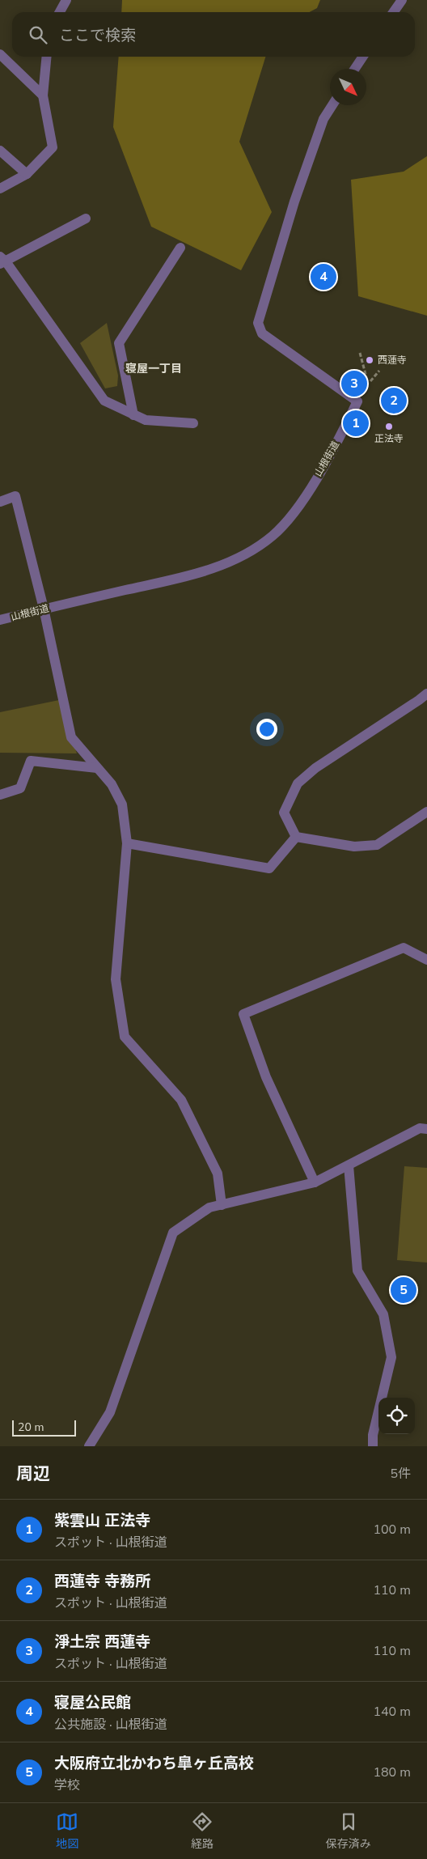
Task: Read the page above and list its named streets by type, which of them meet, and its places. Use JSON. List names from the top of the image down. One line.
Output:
{"streets":{"street":["山根街道"]},"districts":["寝屋一丁目"],"places":["西蓮寺","正法寺"],"scale_bar":"20 m","north":"bottom right","page":{"search":"ここで検索","pins":["4","3","2","1","5"],"scale":"20 m","heading":["周辺","5件"],"list":[{"mark":"1","name":"紫雲山 正法寺","note":"スポット · 山根街道","value":"100 m"},{"mark":"2","name":"西蓮寺 寺務所","note":"スポット · 山根街道","value":"110 m"},{"mark":"3","name":"淨土宗 西蓮寺","note":"スポット · 山根街道","value":"110 m"},{"mark":"4","name":"寝屋公民館","note":"公共施設 · 山根街道","value":"140 m"},{"mark":"5","name":"大阪府立北かわち皐ヶ丘高校","note":"学校","value":"180 m"}],"nav":["地図","経路","保存済み"]}}
